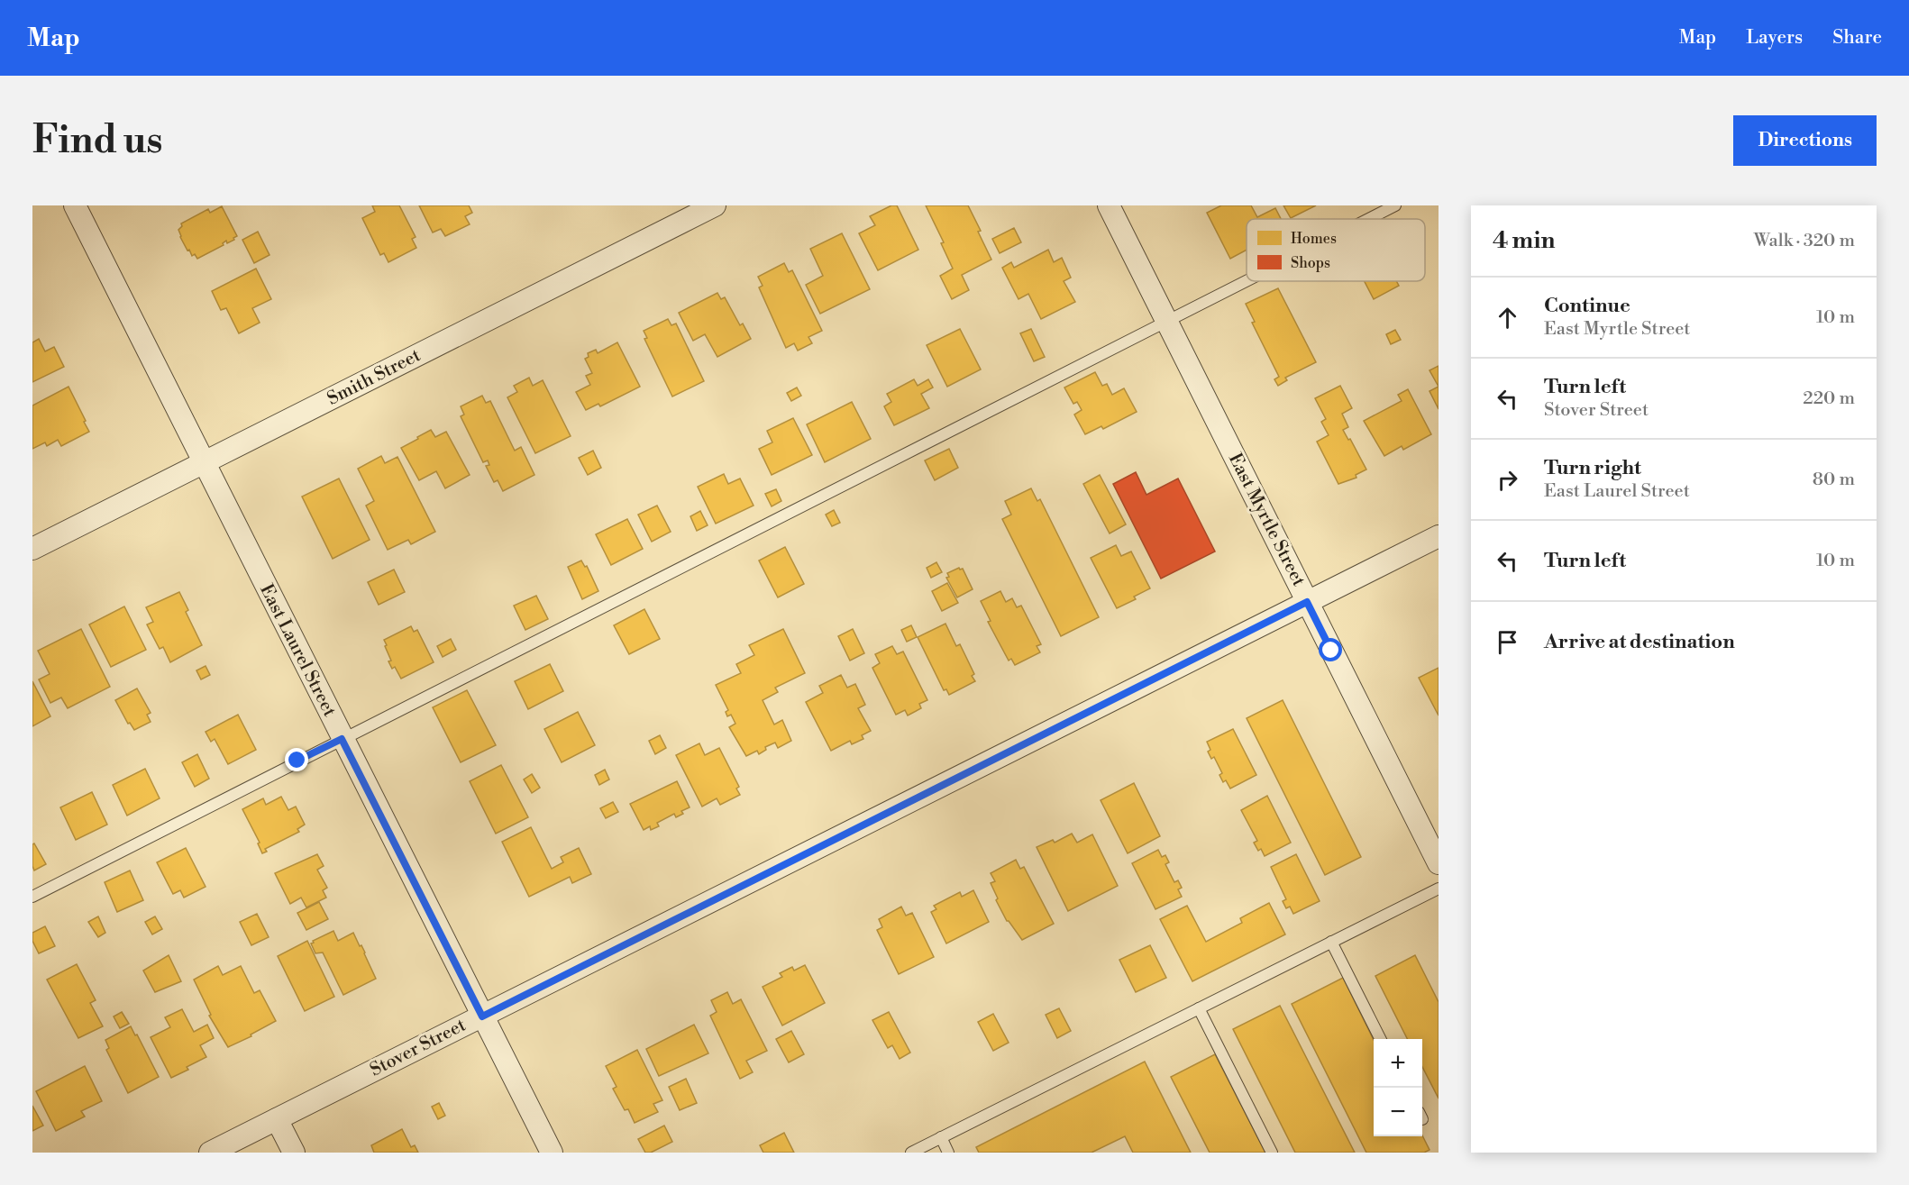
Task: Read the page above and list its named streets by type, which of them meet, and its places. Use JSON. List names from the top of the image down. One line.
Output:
{"streets":{"street":["Smith Street","East Myrtle Street","East Laurel Street","Stover Street"]},"crossings":[["Smith Street","East Laurel Street"],["East Myrtle Street","Stover Street"],["East Laurel Street","Stover Street"]],"legend":["Homes","Shops"],"page":{"header":"Map","nav":["Map","Layers","Share"],"buttons":"Directions","title":"Find us","heading":["4 min","Walk · 320 m"],"list":[["Continue","East Myrtle Street","10 m"],["Turn left","Stover Street","220 m"],["Turn right","East Laurel Street","80 m"],["Turn left","10 m"],"Arrive at destination"],"map_buttons":["+","−"]}}
